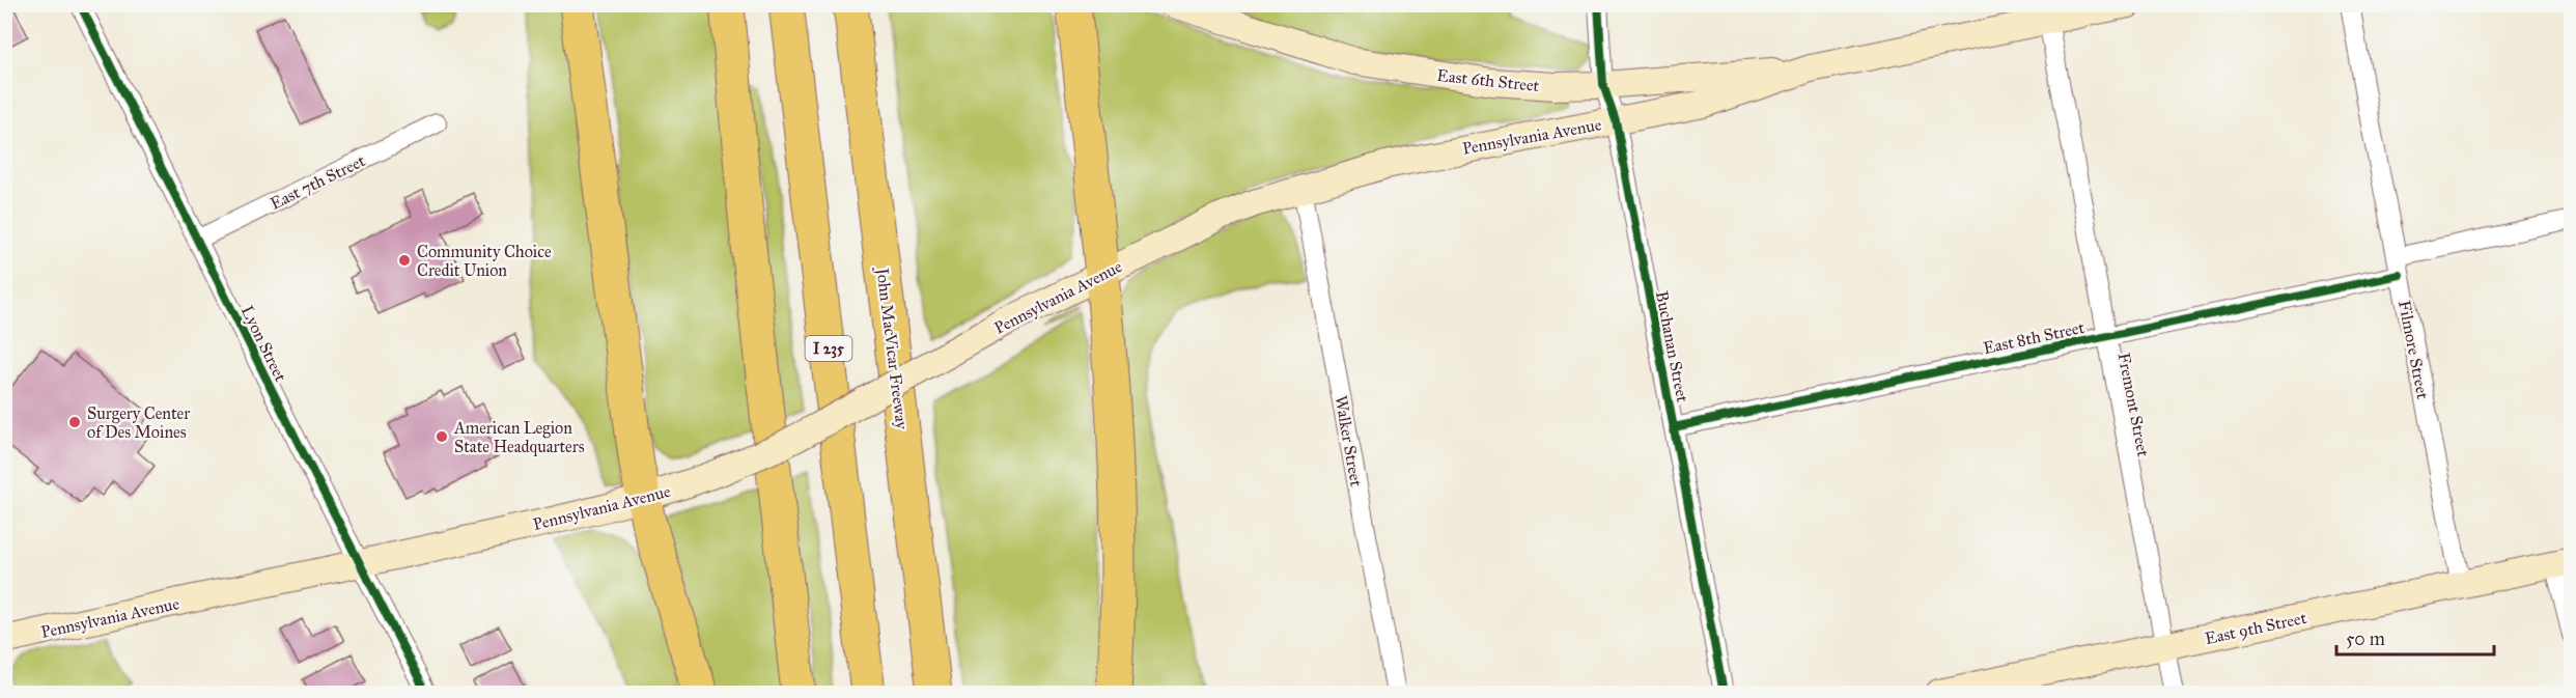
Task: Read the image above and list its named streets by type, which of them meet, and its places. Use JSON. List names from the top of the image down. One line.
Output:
{"streets":{"highway":["I 235","John MacVicar Freeway"],"main road":["East 6th Street","Pennsylvania Avenue","East 9th Street"],"street":["East 7th Street","East 8th Street","Lyon Street","Buchanan Street","Filmore Street","Fremont Street","Walker Street"]},"crossings":[["East 6th Street","Pennsylvania Avenue"],["East 6th Street","Buchanan Street"],["Pennsylvania Avenue","Lyon Street"],["Pennsylvania Avenue","Buchanan Street"],["Pennsylvania Avenue","Fremont Street"],["Pennsylvania Avenue","Walker Street"],["East 7th Street","Lyon Street"],["East 8th Street","Buchanan Street"],["East 8th Street","Filmore Street"],["East 8th Street","Fremont Street"],["Filmore Street","East 9th Street"],["Fremont Street","East 9th Street"]],"places":["Community Choice Credit Union","Surgery Center of Des Moines","American Legion State Headquarters"],"scale_bar":"50 m"}
